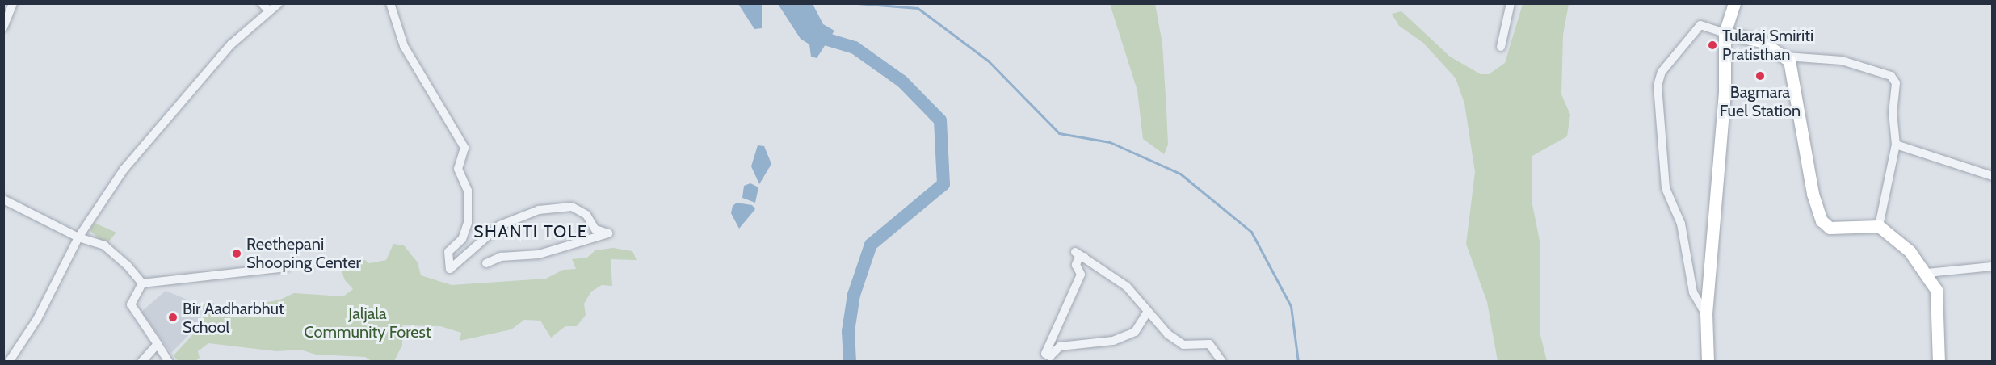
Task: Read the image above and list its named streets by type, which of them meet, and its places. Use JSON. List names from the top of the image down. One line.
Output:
{"districts":["SHANTI TOLE"],"parks":["Jaljala Community Forest"],"places":["Tularaj Smiriti Pratisthan","Bagmara Fuel Station","Reethepani Shooping Center","Bir Aadharbhut School"]}
